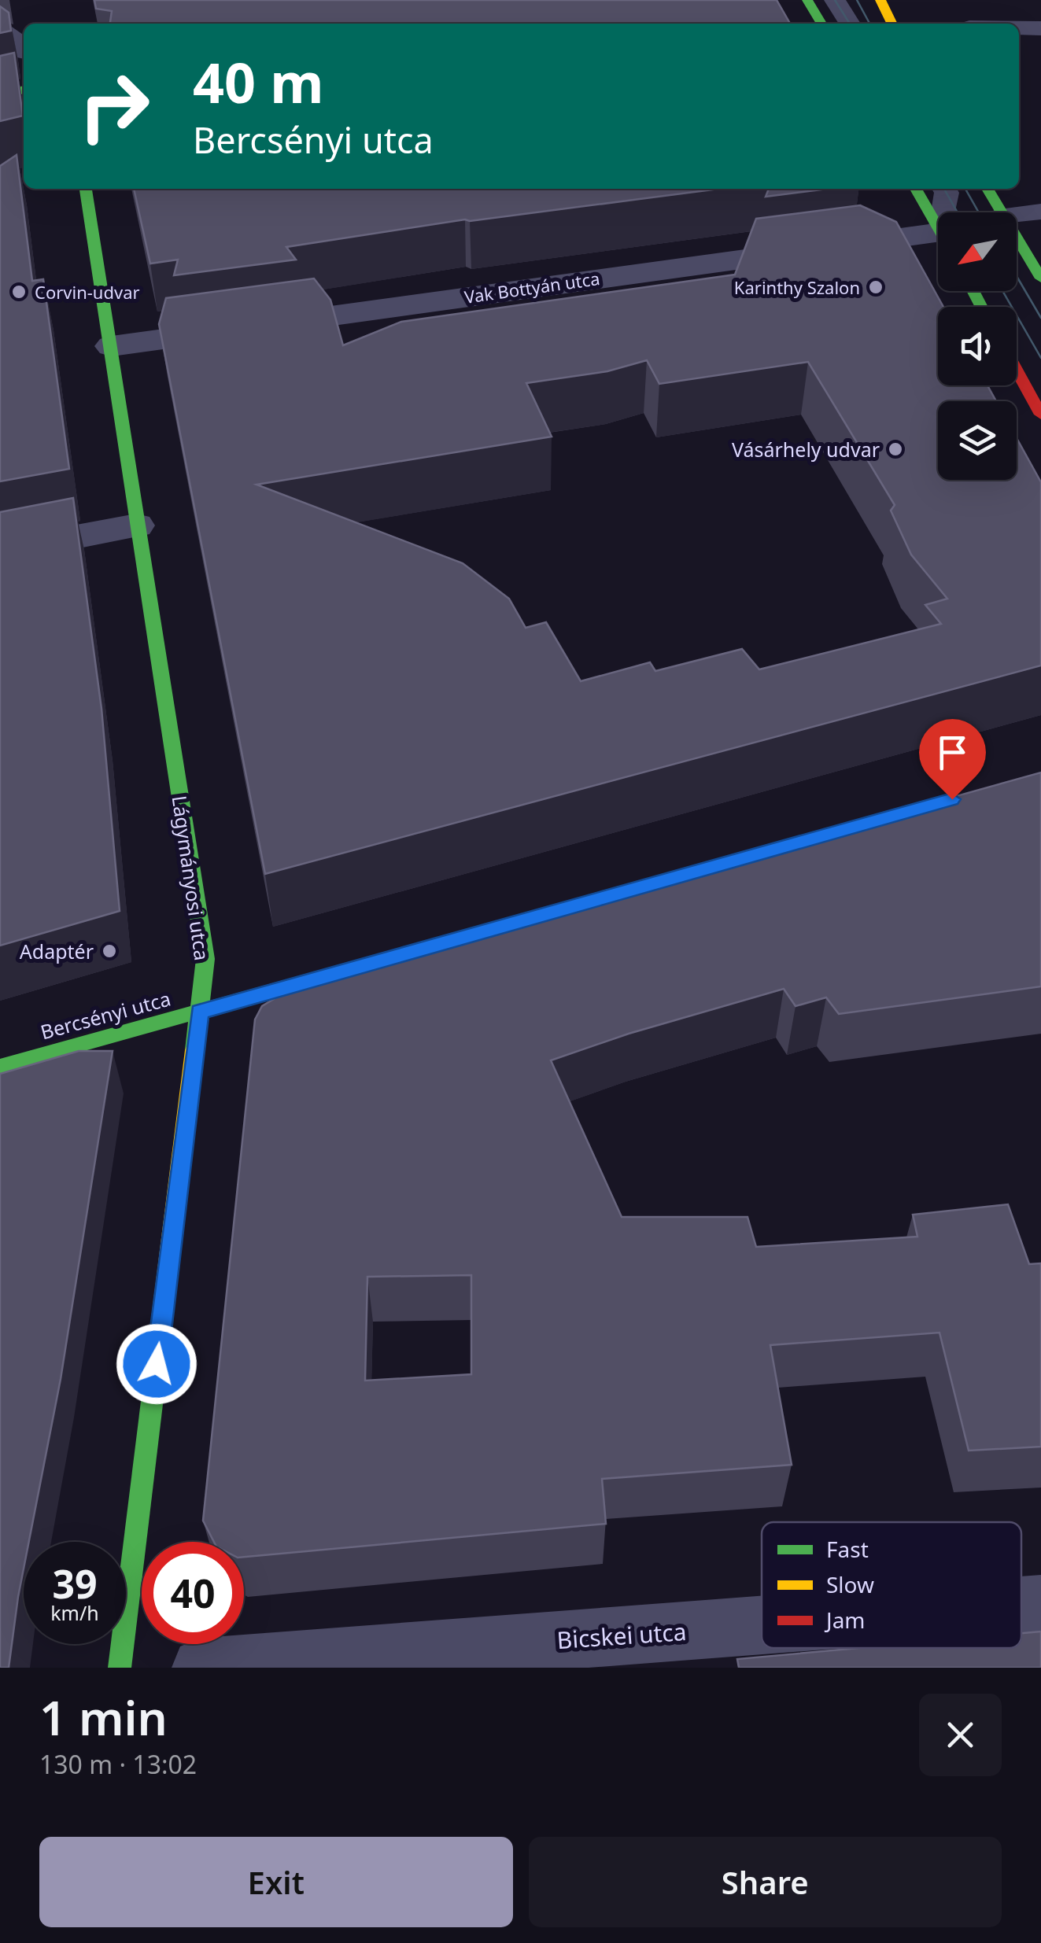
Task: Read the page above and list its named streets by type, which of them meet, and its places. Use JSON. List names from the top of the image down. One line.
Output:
{"streets":{"street":["Vak Bottyán utca","Lágymányosi utca","Bercsényi utca","Bicskei utca"]},"crossings":[["Vak Bottyán utca","Lágymányosi utca"],["Lágymányosi utca","Bercsényi utca"]],"places":["Karinthy Szalon","Corvin-udvar","Vásárhely udvar","Adaptér"],"legend":["Fast","Slow","Jam"],"north":"bottom left","page":{"turn":["40 m","Bercsényi utca"],"speed":"39 km/h","limit":"40","heading":["1 min","130 m · 13:02"],"buttons":["Exit","Share"]}}
